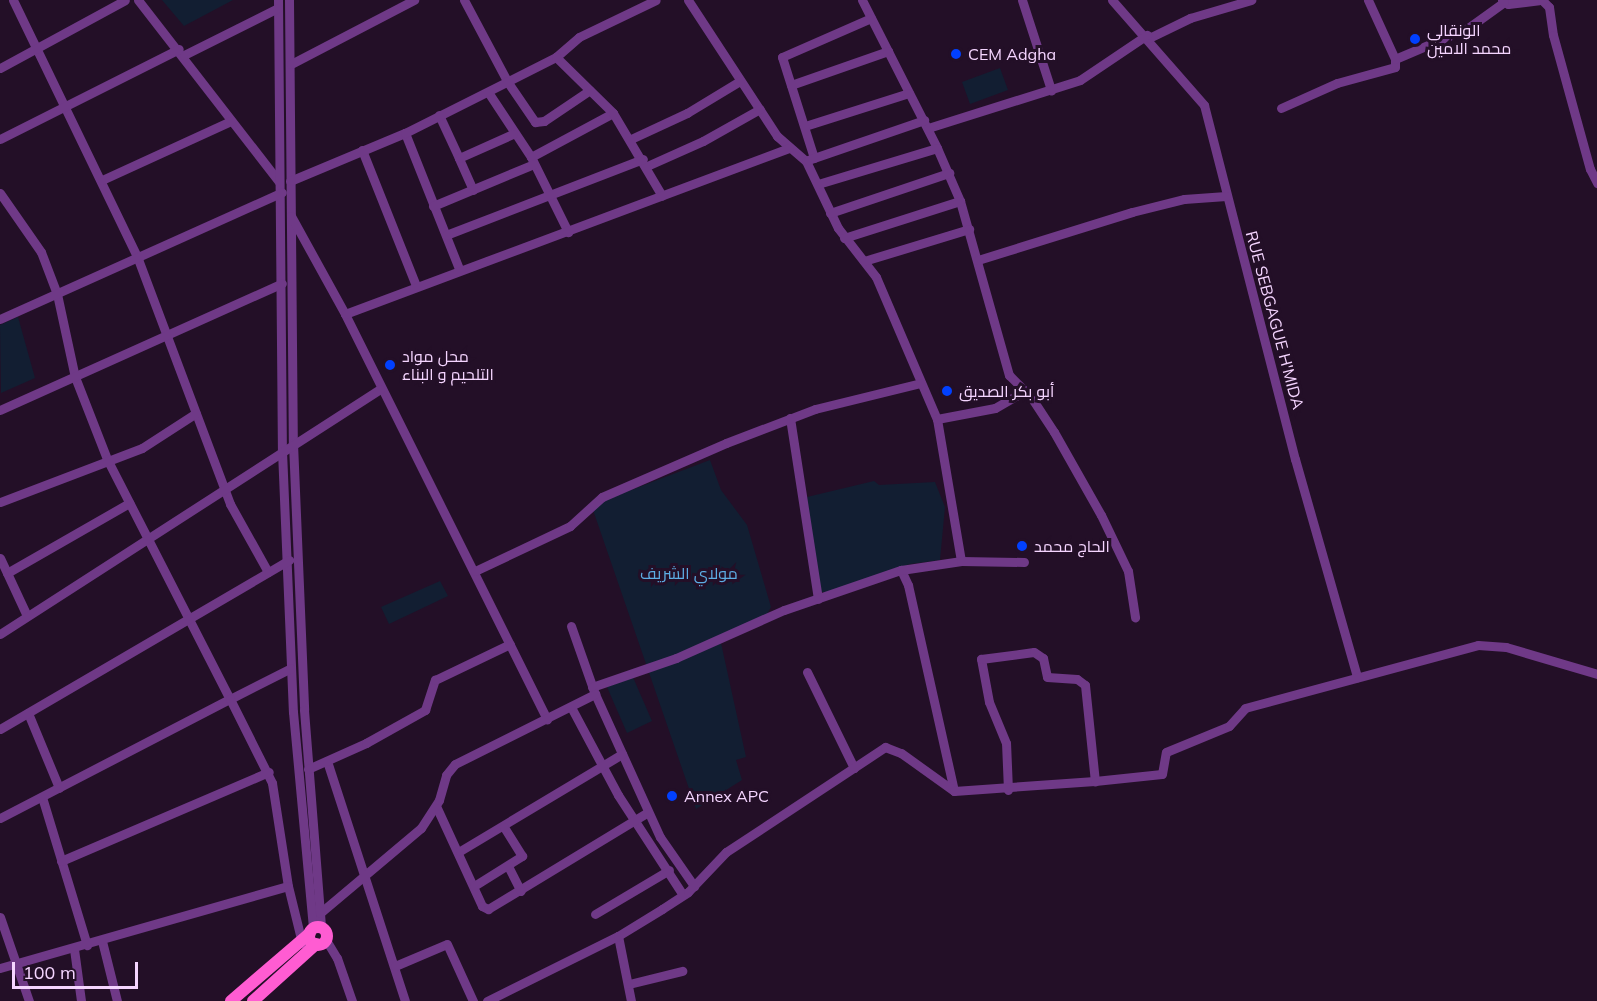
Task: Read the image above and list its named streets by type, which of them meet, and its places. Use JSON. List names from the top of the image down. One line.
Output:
{"streets":{"street":["RUE SEBGAGUE H'MIDA"]},"parks":["مولاي الشريف"],"places":["الونقالي محمد الامين","CEM Adgha","محل مواد التلحيم و البناء","أبو بكر الصديق","الحاج محمد","Annex APC"],"scale_bar":"100 m"}
